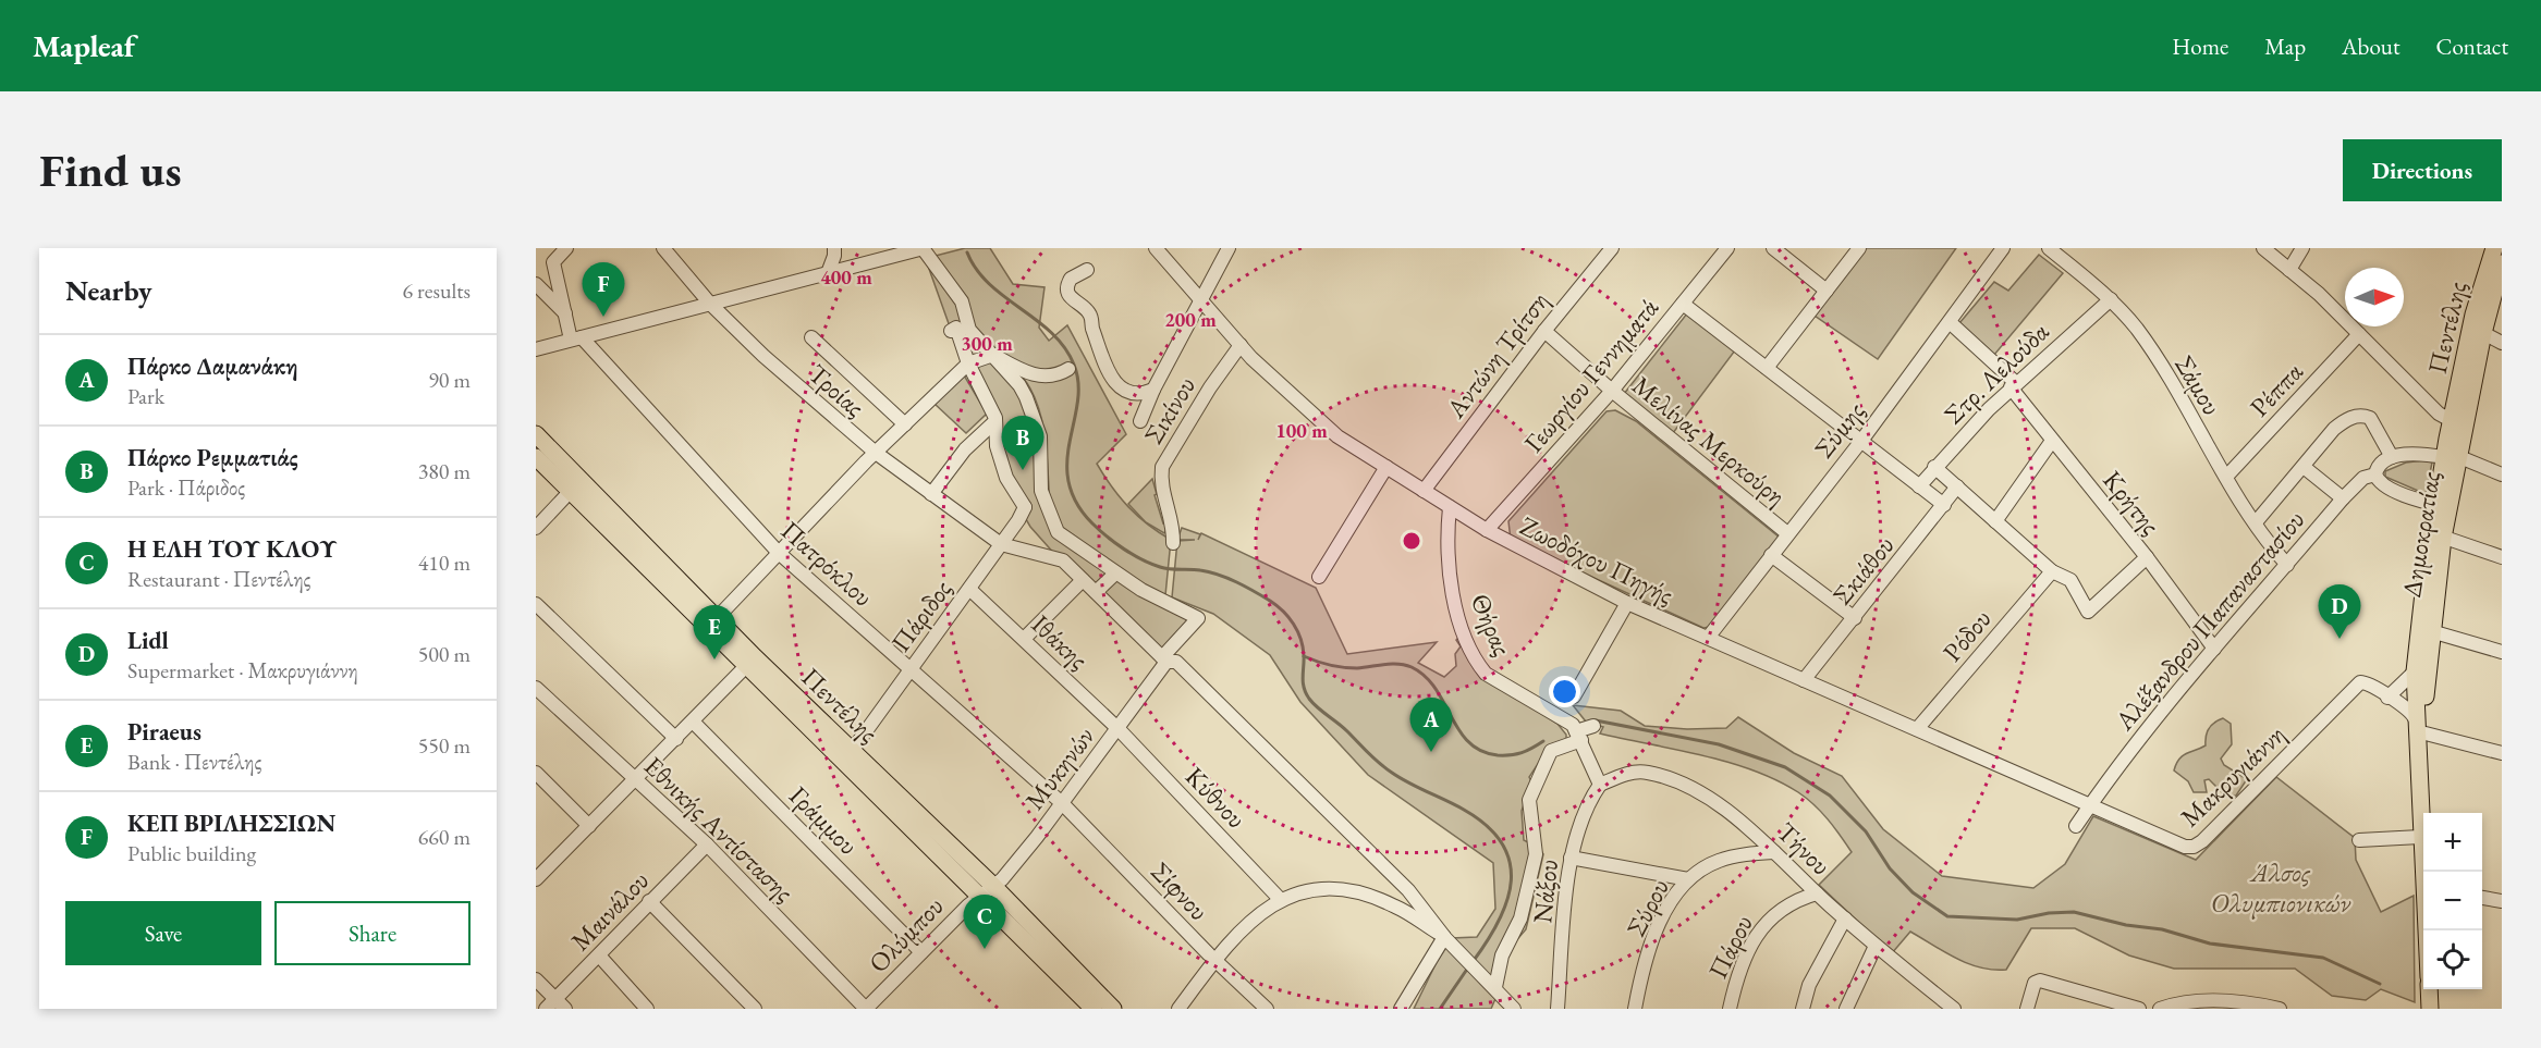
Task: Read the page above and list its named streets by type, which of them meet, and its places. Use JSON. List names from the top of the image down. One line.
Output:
{"streets":{"main road":["Πεντέλης","Δημοκρατίας"],"street":["Αντώνη Τρίτση","Στρ. Λελούδα","Γεωργίου Γεννηματά","Σάμου","Ρέππα","Τροίας","Σικίνου","Σύμης","Μελίνας Μερκούρη","Κρήτης","Ζωοδόχου Πηγής","Πατρόκλου","Σκιάθου","Πάριδος","Αλέξανδρου Παπαναστασίου","Θήρας","Ρόδου","Ιθάκης","Μυκηνών","Μακρυγιάννη","Κύθνου","Γράμμου","Εθνικής Αντίστασης","Τήνου","Σίφνου","Νάξου","Σύρου","Μαινάλου","Ολύμπου","Πάρου"]},"crossings":[["Πεντέλης","Δημοκρατίας"],["Πεντέλης","Πάριδος"],["Πεντέλης","Μυκηνών"],["Πεντέλης","Ολύμπου"],["Αντώνη Τρίτση","Μελίνας Μερκούρη"],["Αντώνη Τρίτση","Ζωοδόχου Πηγής"],["Στρ. Λελούδα","Σάμου"],["Στρ. Λελούδα","Κρήτης"],["Γεωργίου Γεννηματά","Μελίνας Μερκούρη"],["Γεωργίου Γεννηματά","Ζωοδόχου Πηγής"],["Σάμου","Ρέππα"],["Σάμου","Αλέξανδρου Παπαναστασίου"],["Τροίας","Πάριδος"],["Σικίνου","Ζωοδόχου Πηγής"],["Σύμης","Μελίνας Μερκούρη"],["Σύμης","Κρήτης"],["Σύμης","Ζωοδόχου Πηγής"],["Κρήτης","Αλέξανδρου Παπαναστασίου"],["Δημοκρατίας","Μακρυγιάννη"],["Ζωοδόχου Πηγής","Σκιάθου"],["Ζωοδόχου Πηγής","Αλέξανδρου Παπαναστασίου"],["Ζωοδόχου Πηγής","Θήρας"],["Ζωοδόχου Πηγής","Ρόδου"],["Ζωοδόχου Πηγής","Μακρυγιάννη"],["Πατρόκλου","Πάριδος"],["Πατρόκλου","Μυκηνών"],["Πατρόκλου","Σίφνου"],["Πάριδος","Ιθάκης"],["Αλέξανδρου Παπαναστασίου","Μακρυγιάννη"],["Θήρας","Τήνου"],["Θήρας","Νάξου"],["Ιθάκης","Μυκηνών"],["Ιθάκης","Κύθνου"],["Μυκηνών","Κύθνου"],["Μυκηνών","Σίφνου"],["Μυκηνών","Ολύμπου"],["Γράμμου","Ολύμπου"],["Εθνικής Αντίστασης","Μαινάλου"],["Εθνικής Αντίστασης","Ολύμπου"],["Τήνου","Νάξου"],["Τήνου","Σύρου"],["Τήνου","Πάρου"]],"parks":["Άλσος Ολυμπιονικών"],"north":"right","page":{"header":"Mapleaf","nav":["Home","Map","About","Contact"],"buttons":["Directions",["Save","Share"]],"title":"Find us","heading":["Nearby","6 results"],"pins":["F","B","D","E","A","C"],"list":[{"mark":"A","name":"Πάρκο Δαμανάκη","note":"Park","value":"90 m"},{"mark":"B","name":"Πάρκο Ρεμματιάς","note":"Park · Πάριδος","value":"380 m"},{"mark":"C","name":"Η ΕΛΗ ΤΟΥ ΚΛΟΥ","note":"Restaurant · Πεντέλης","value":"410 m"},{"mark":"D","name":"Lidl","note":"Supermarket · Μακρυγιάννη","value":"500 m"},{"mark":"E","name":"Piraeus","note":"Bank · Πεντέλης","value":"550 m"},{"mark":"F","name":"ΚΕΠ ΒΡΙΛΗΣΣΙΩΝ","note":"Public building","value":"660 m"}],"map_buttons":["+","−"]},"rings":["400 m","200 m","300 m","100 m"]}
